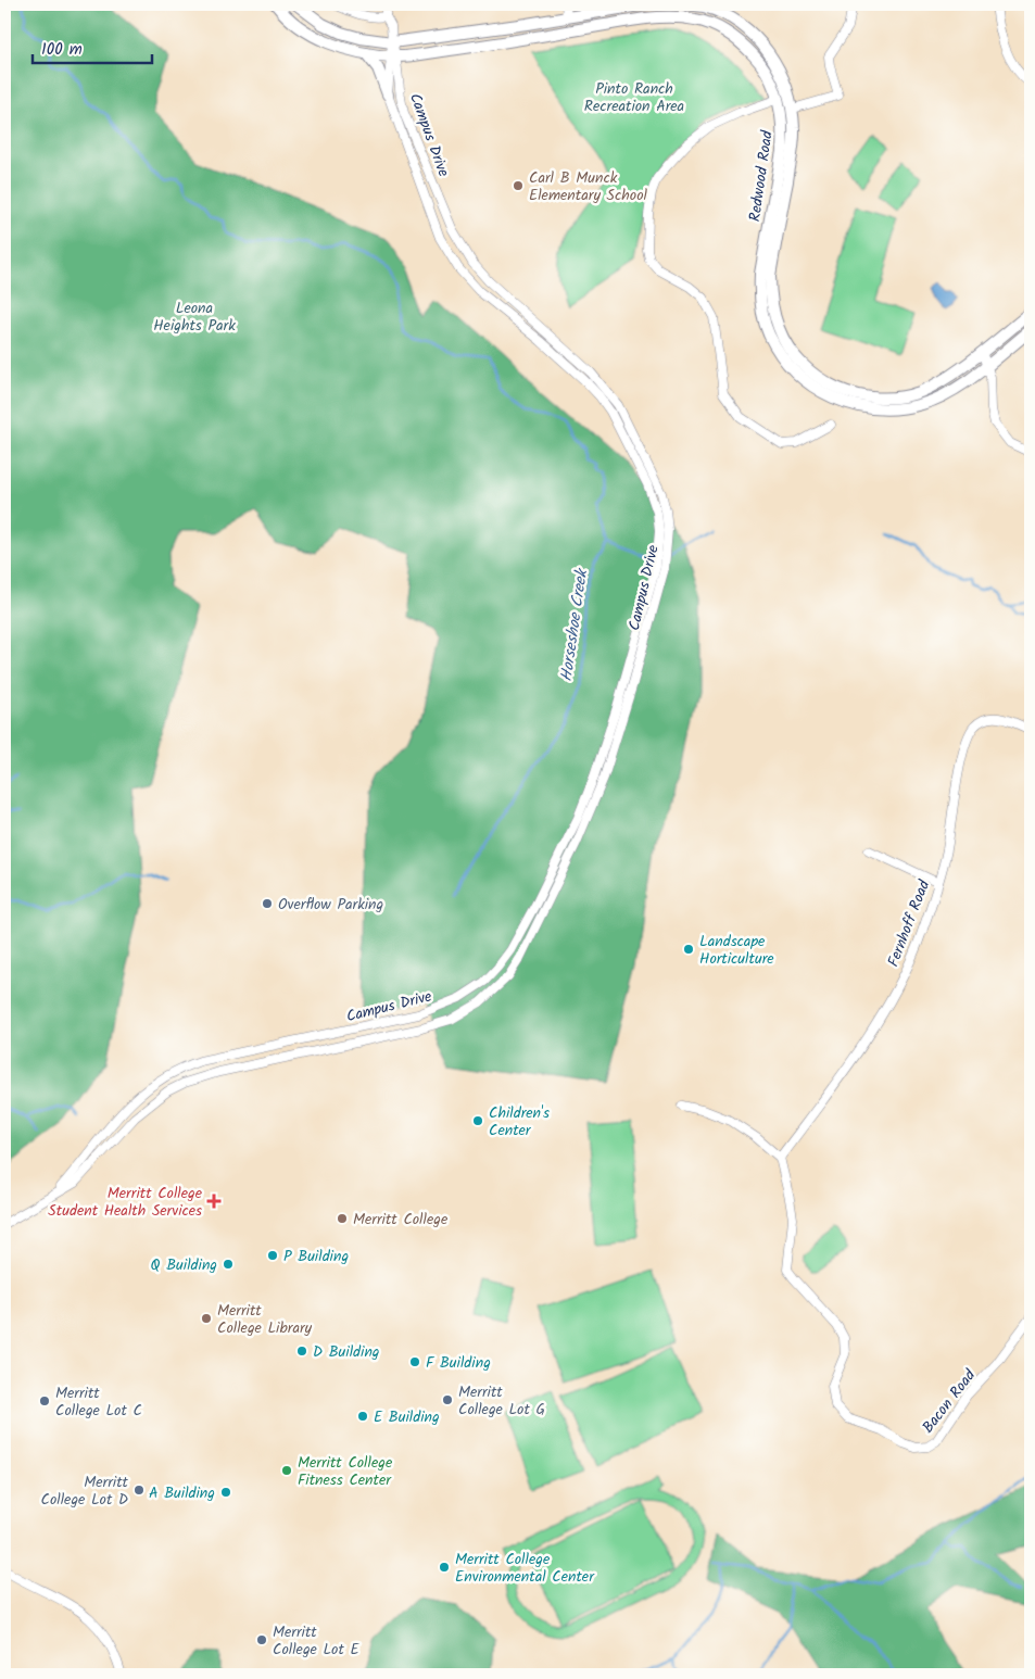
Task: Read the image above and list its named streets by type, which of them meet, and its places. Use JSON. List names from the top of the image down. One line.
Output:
{"streets":{"main road":["Redwood Road"],"street":["Campus Drive","Fernhoff Road","Bacon Road"]},"crossings":[["Campus Drive","Redwood Road"],["Fernhoff Road","Bacon Road"]],"water":["Horseshoe Creek"],"parks":["Pinto Ranch Recreation Area","Leona Heights Park"],"places":{"other":["Carl B Munck Elementary School","Overflow Parking","Landscape Horticulture","Children's Center","Merritt College","P Building","Q Building","Merritt College Library","D Building","F Building","Merritt College Lot G","Merritt College Lot C","E Building","Merritt College Fitness Center","Merritt College Lot D","A Building","Merritt College Environmental Center","Merritt College Lot E"],"health":["Merritt College Student Health Services"]},"scale_bar":"100 m"}
